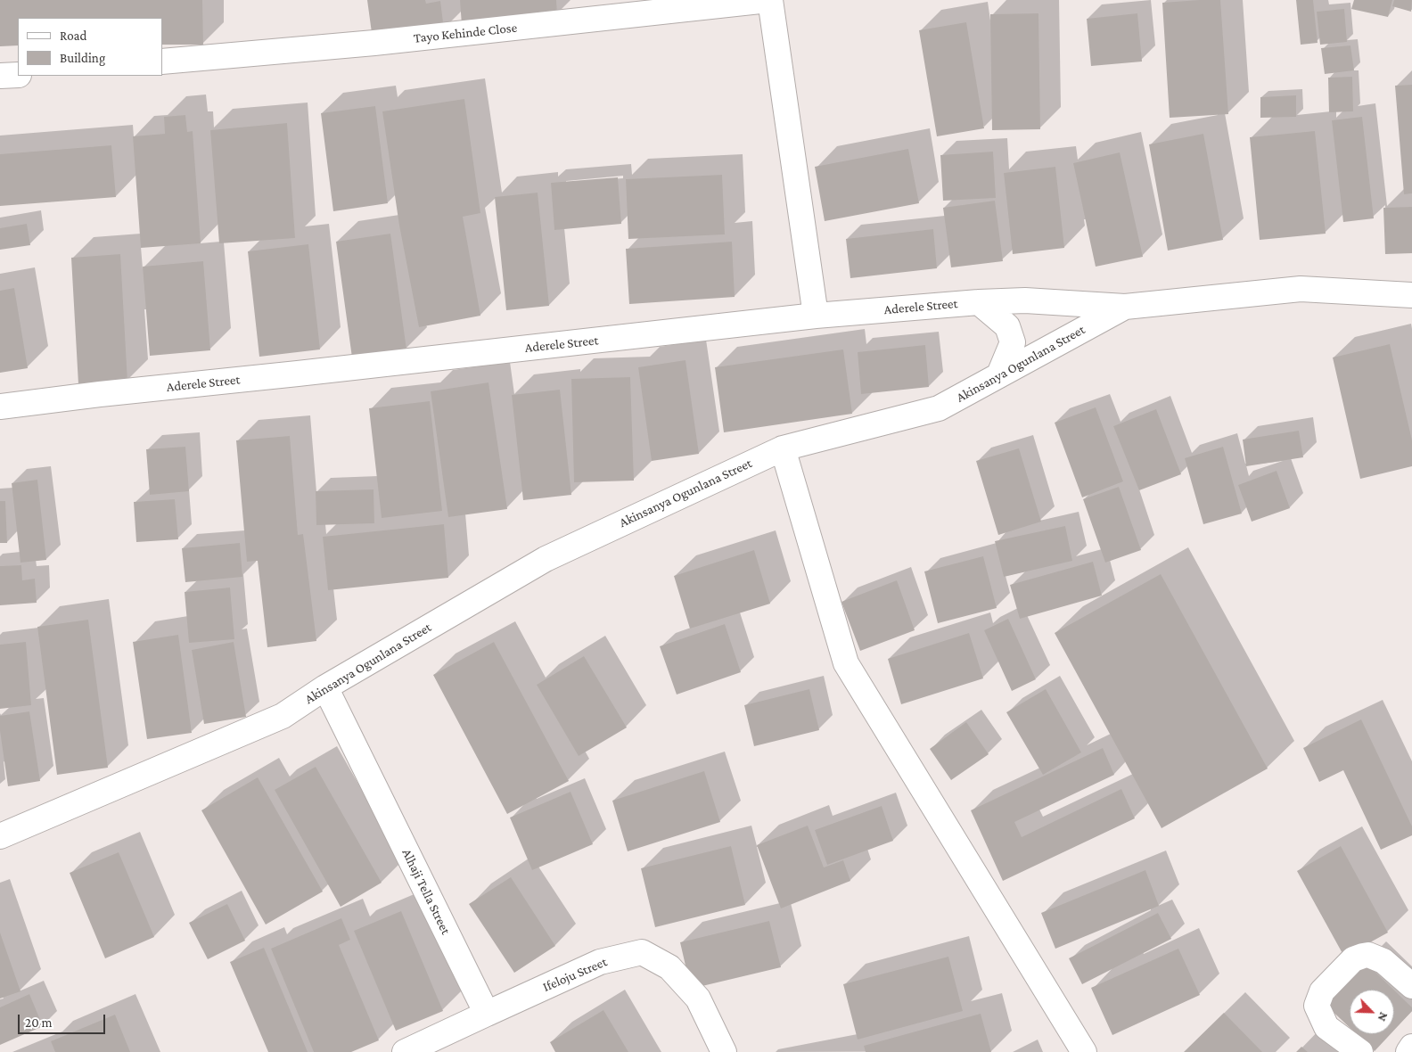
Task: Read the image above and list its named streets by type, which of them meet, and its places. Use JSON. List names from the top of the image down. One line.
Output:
{"streets":{"street":["Tayo Kehinde Close","Aderele Street","Akinsanya Ogunlana Street","Alhaji Tella Street","Ifeloju Street"]},"crossings":[["Aderele Street","Akinsanya Ogunlana Street"],["Akinsanya Ogunlana Street","Alhaji Tella Street"],["Alhaji Tella Street","Ifeloju Street"]],"legend":["Road","Building"],"scale_bar":"20 m","north":"bottom right"}
